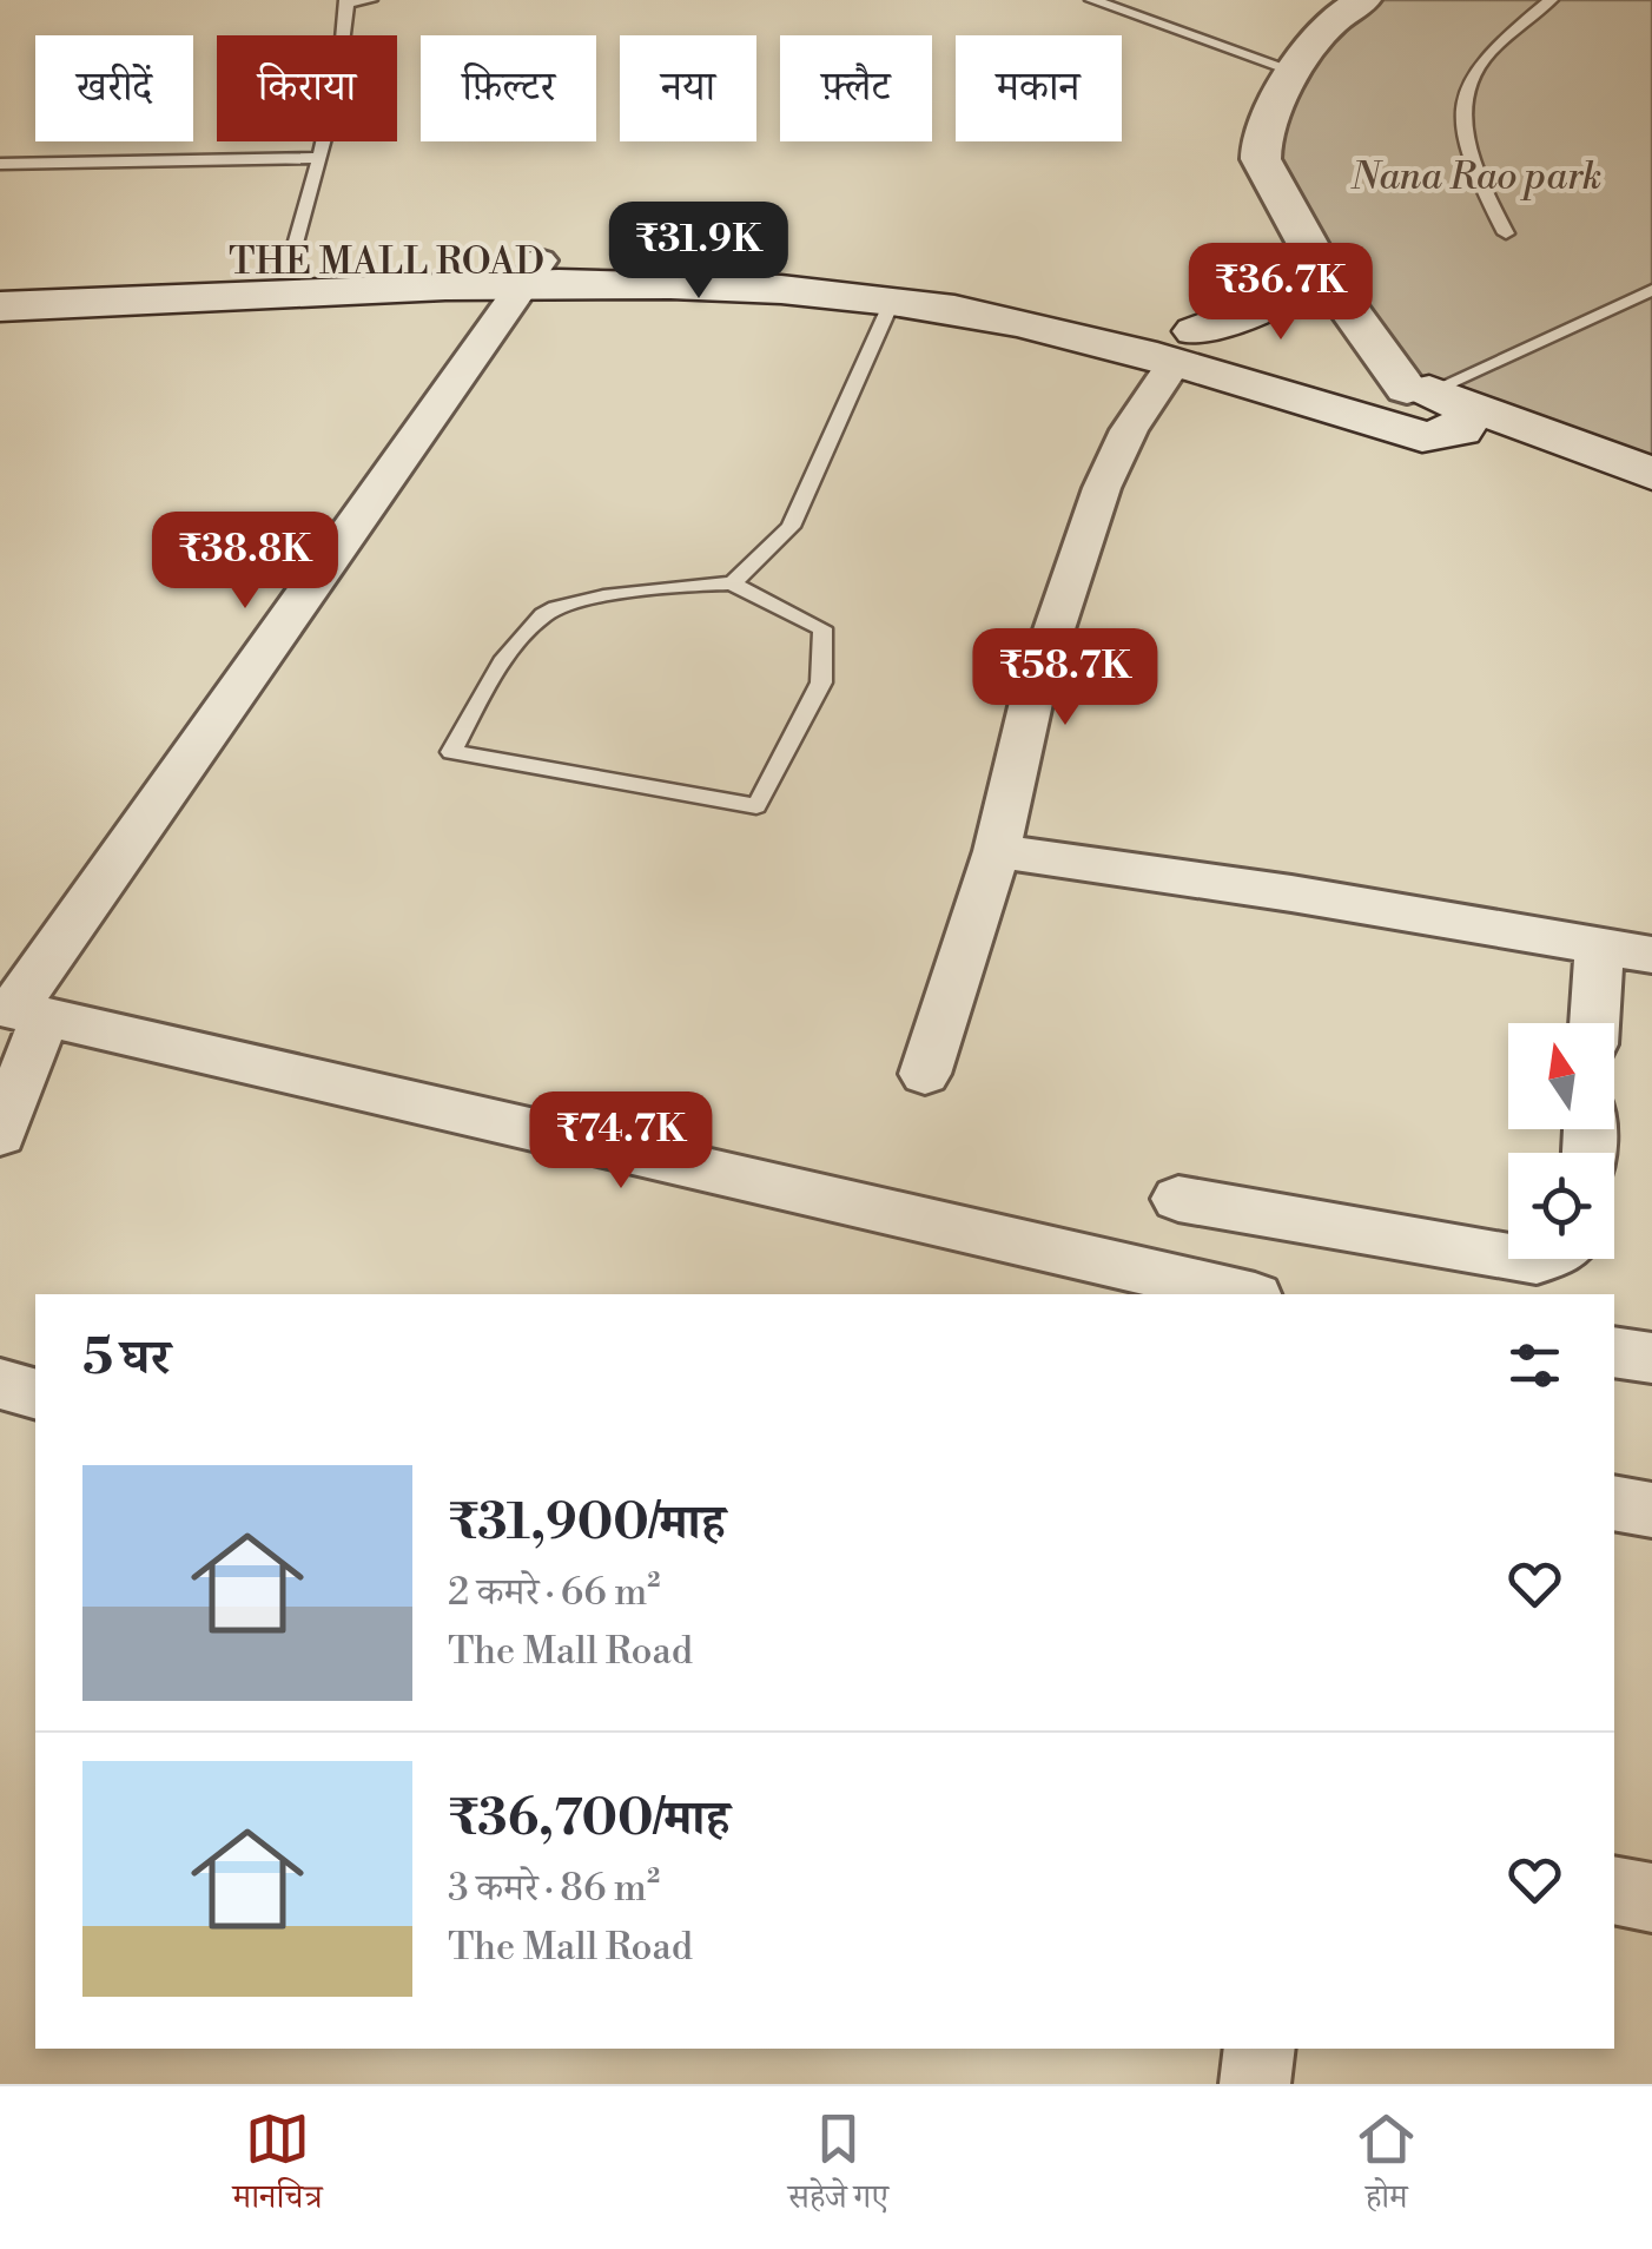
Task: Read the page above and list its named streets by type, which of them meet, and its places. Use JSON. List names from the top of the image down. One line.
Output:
{"streets":{"main road":["THE MALL ROAD"]},"parks":["Nana Rao park"],"north":"top","page":{"chip":["खरीदें","किराया","फ़िल्टर","नया","फ़्लैट","मकान"],"price":["₹31.9K","₹36.7K","₹38.8K","₹58.7K","₹74.7K"],"heading":"5 घर","list":[{"name":"₹31,900/माह","note":"2 कमरे · 66 m² · The Mall Road"},{"name":"₹36,700/माह","note":"3 कमरे · 86 m² · The Mall Road"}],"tabs":["मानचित्र","सहेजे गए","होम"]}}
